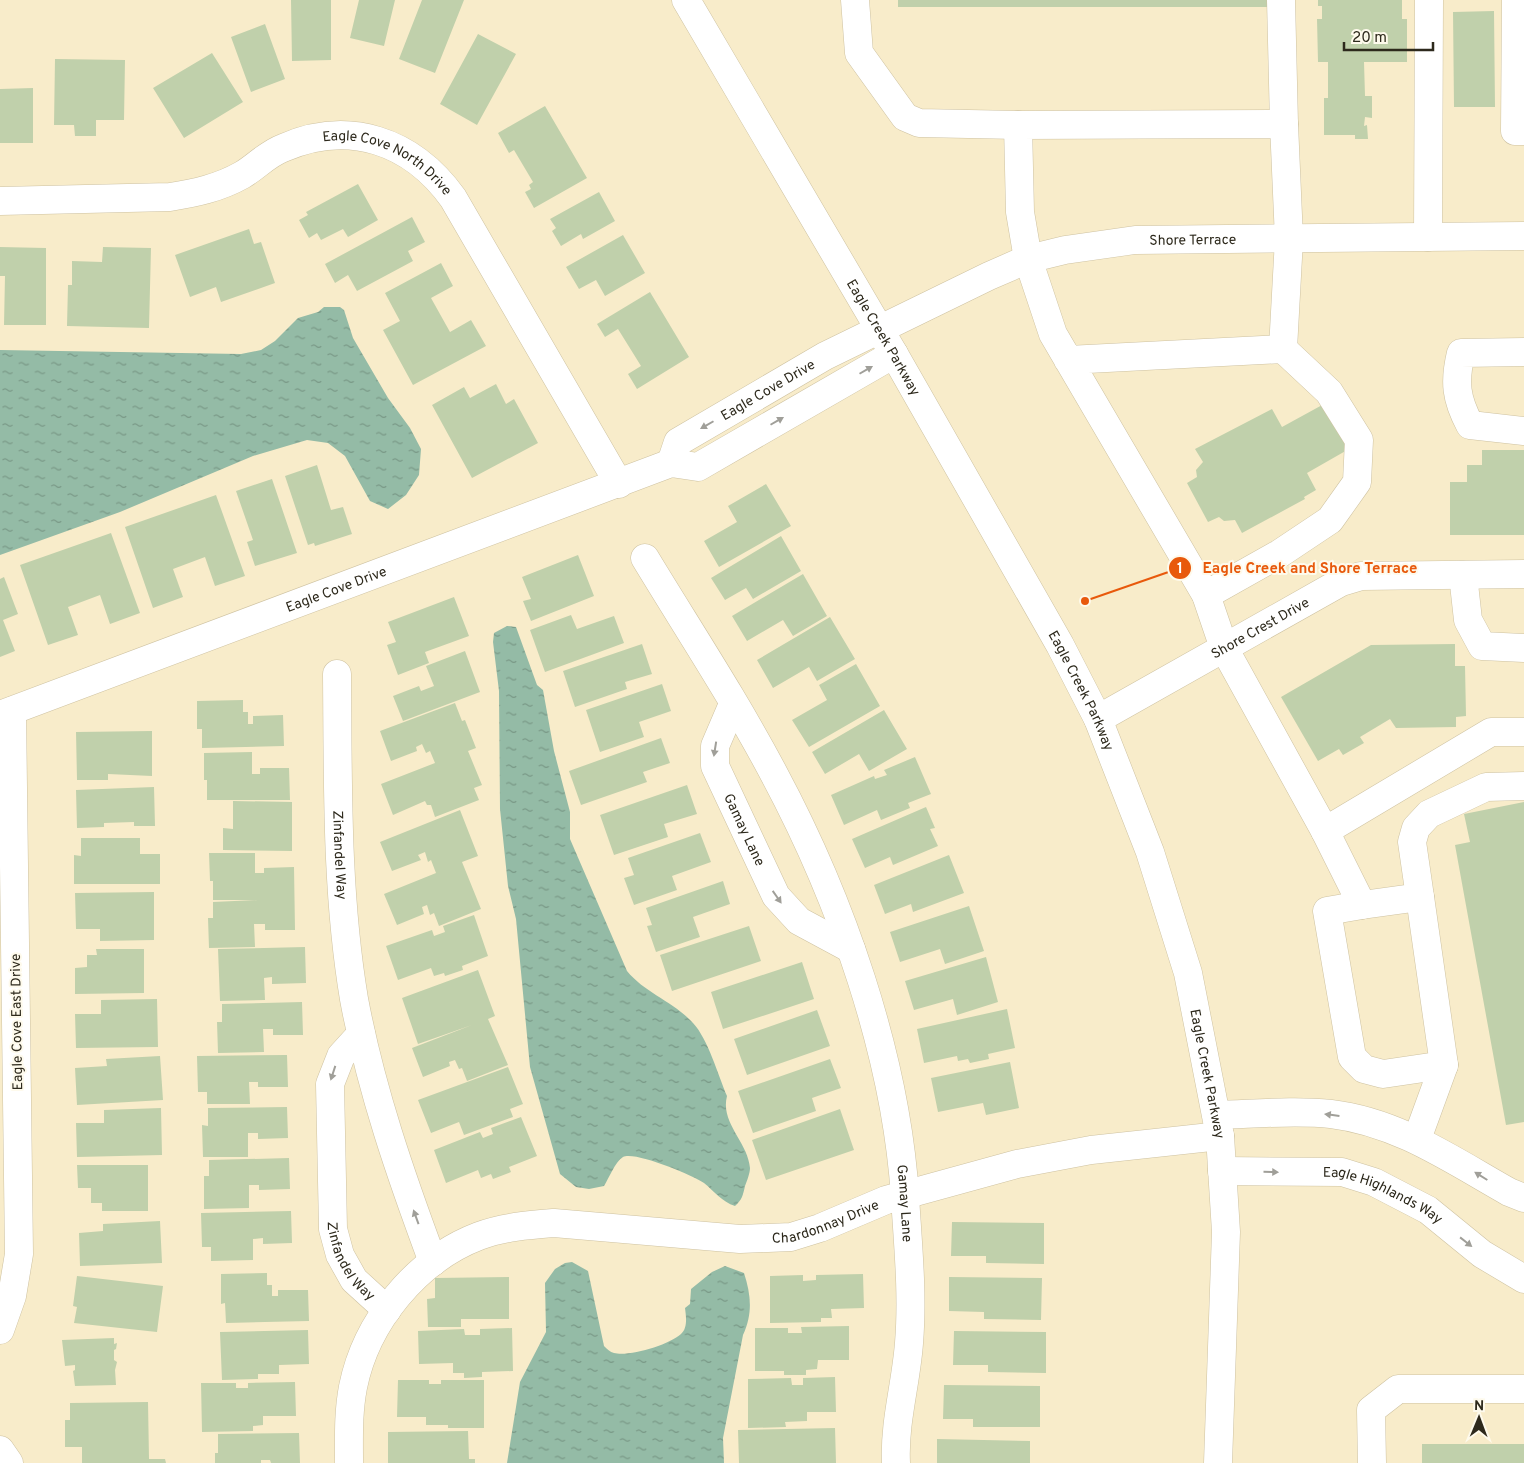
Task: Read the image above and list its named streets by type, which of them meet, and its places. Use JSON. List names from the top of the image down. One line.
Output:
{"streets":{"street":["Eagle Cove North Drive","Shore Terrace","Eagle Creek Parkway","Eagle Cove Drive","Shore Crest Drive","Gamay Lane","Zinfandel Way","Eagle Cove East Drive","Eagle Highlands Way","Chardonnay Drive"]},"crossings":[["Eagle Cove North Drive","Eagle Cove Drive"],["Shore Terrace","Eagle Creek Parkway"],["Shore Terrace","Eagle Cove Drive"],["Eagle Creek Parkway","Eagle Cove Drive"],["Eagle Creek Parkway","Shore Crest Drive"],["Eagle Creek Parkway","Eagle Highlands Way"],["Eagle Creek Parkway","Chardonnay Drive"],["Eagle Cove Drive","Eagle Cove East Drive"],["Gamay Lane","Chardonnay Drive"],["Zinfandel Way","Chardonnay Drive"]],"places":["Eagle Creek and Shore Terrace"],"scale_bar":"20 m","north":"top"}
